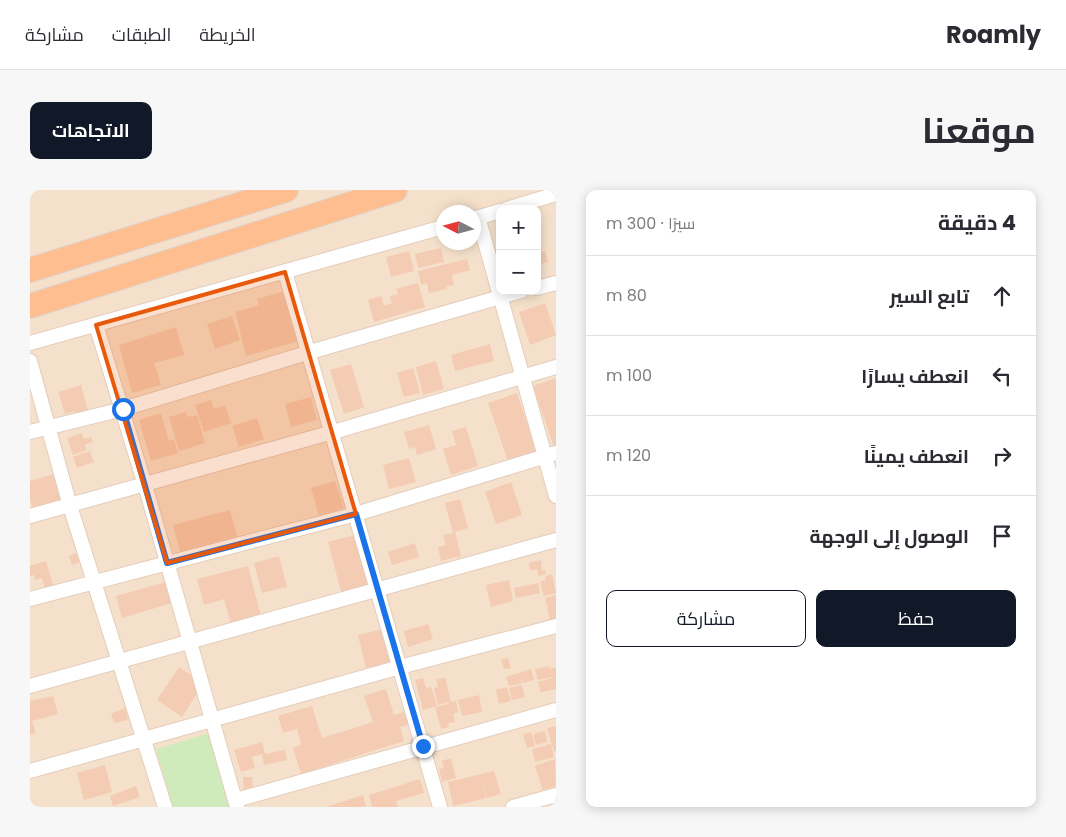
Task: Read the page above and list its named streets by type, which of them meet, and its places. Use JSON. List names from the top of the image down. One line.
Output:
{"north":"left","page":{"header":"Roamly","nav":["الخريطة","الطبقات","مشاركة"],"title":"موقعنا","buttons":["الاتجاهات",["حفظ","مشاركة"]],"heading":["4 دقيقة","سيرًا · 300 m"],"map_buttons":["+","−"],"list":[["تابع السير","80 m"],["انعطف يسارًا","100 m"],["انعطف يمينًا","120 m"],"الوصول إلى الوجهة"]}}
